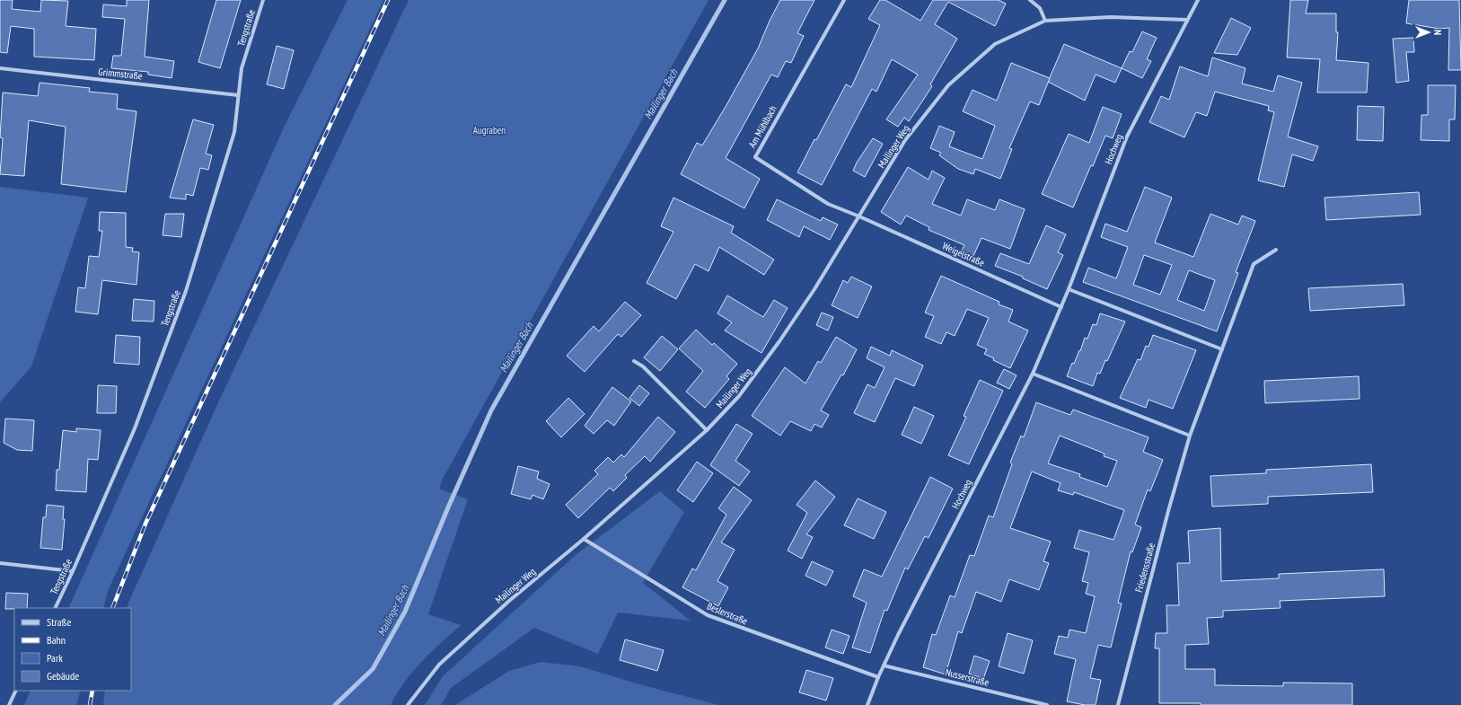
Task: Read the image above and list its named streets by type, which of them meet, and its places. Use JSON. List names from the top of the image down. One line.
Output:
{"streets":{"street":["Tengstraße","Grimmstraße","Am Mühlbach","Mailinger Weg","Hochweg","Weigelstraße","Friedensstraße","Beslerstraße","Nusserstraße"]},"crossings":[["Tengstraße","Grimmstraße"],["Am Mühlbach","Mailinger Weg"],["Am Mühlbach","Weigelstraße"],["Mailinger Weg","Hochweg"],["Mailinger Weg","Weigelstraße"],["Mailinger Weg","Beslerstraße"],["Hochweg","Weigelstraße"],["Hochweg","Beslerstraße"],["Hochweg","Nusserstraße"]],"water":["Mailinger Bach"],"parks":["Augraben"],"legend":["Straße","Bahn","Park","Gebäude"],"north":"right"}
